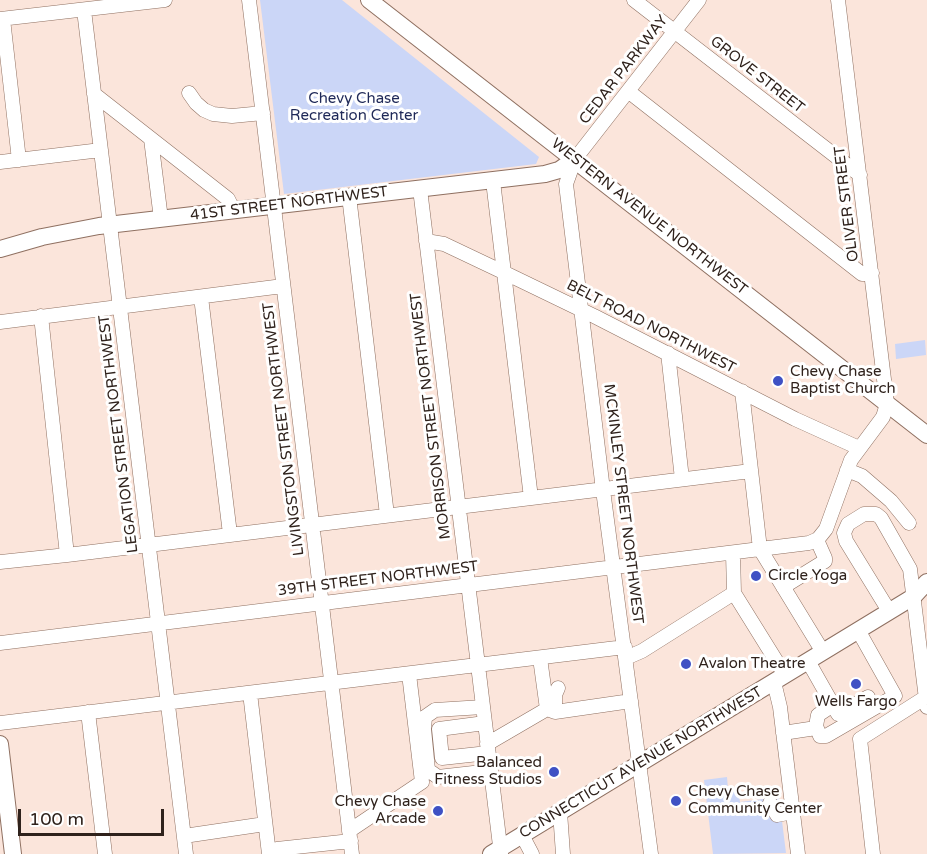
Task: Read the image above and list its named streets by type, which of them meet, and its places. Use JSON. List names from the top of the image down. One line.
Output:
{"streets":{"main road":["41ST STREET NORTHWEST","WESTERN AVENUE NORTHWEST","CONNECTICUT AVENUE NORTHWEST"],"street":["CEDAR PARKWAY","GROVE STREET","OLIVER STREET","BELT ROAD NORTHWEST","MORRISON STREET NORTHWEST","LIVINGSTON STREET NORTHWEST","LEGATION STREET NORTHWEST","MCKINLEY STREET NORTHWEST","39TH STREET NORTHWEST"]},"crossings":[["CEDAR PARKWAY","GROVE STREET"],["CEDAR PARKWAY","41ST STREET NORTHWEST"],["CEDAR PARKWAY","WESTERN AVENUE NORTHWEST"],["CEDAR PARKWAY","MCKINLEY STREET NORTHWEST"],["GROVE STREET","OLIVER STREET"],["41ST STREET NORTHWEST","WESTERN AVENUE NORTHWEST"],["41ST STREET NORTHWEST","MORRISON STREET NORTHWEST"],["41ST STREET NORTHWEST","LIVINGSTON STREET NORTHWEST"],["41ST STREET NORTHWEST","LEGATION STREET NORTHWEST"],["41ST STREET NORTHWEST","MCKINLEY STREET NORTHWEST"],["OLIVER STREET","WESTERN AVENUE NORTHWEST"],["WESTERN AVENUE NORTHWEST","MCKINLEY STREET NORTHWEST"],["BELT ROAD NORTHWEST","MORRISON STREET NORTHWEST"],["BELT ROAD NORTHWEST","MCKINLEY STREET NORTHWEST"],["MORRISON STREET NORTHWEST","39TH STREET NORTHWEST"],["MORRISON STREET NORTHWEST","CONNECTICUT AVENUE NORTHWEST"],["LIVINGSTON STREET NORTHWEST","39TH STREET NORTHWEST"],["LEGATION STREET NORTHWEST","39TH STREET NORTHWEST"],["MCKINLEY STREET NORTHWEST","39TH STREET NORTHWEST"],["MCKINLEY STREET NORTHWEST","CONNECTICUT AVENUE NORTHWEST"]],"parks":["Chevy Chase Recreation Center"],"places":["Chevy Chase Baptist Church","Circle Yoga","Avalon Theatre","Wells Fargo","Balanced Fitness Studios","Chevy Chase Community Center","Chevy Chase Arcade"],"scale_bar":"100 m"}
